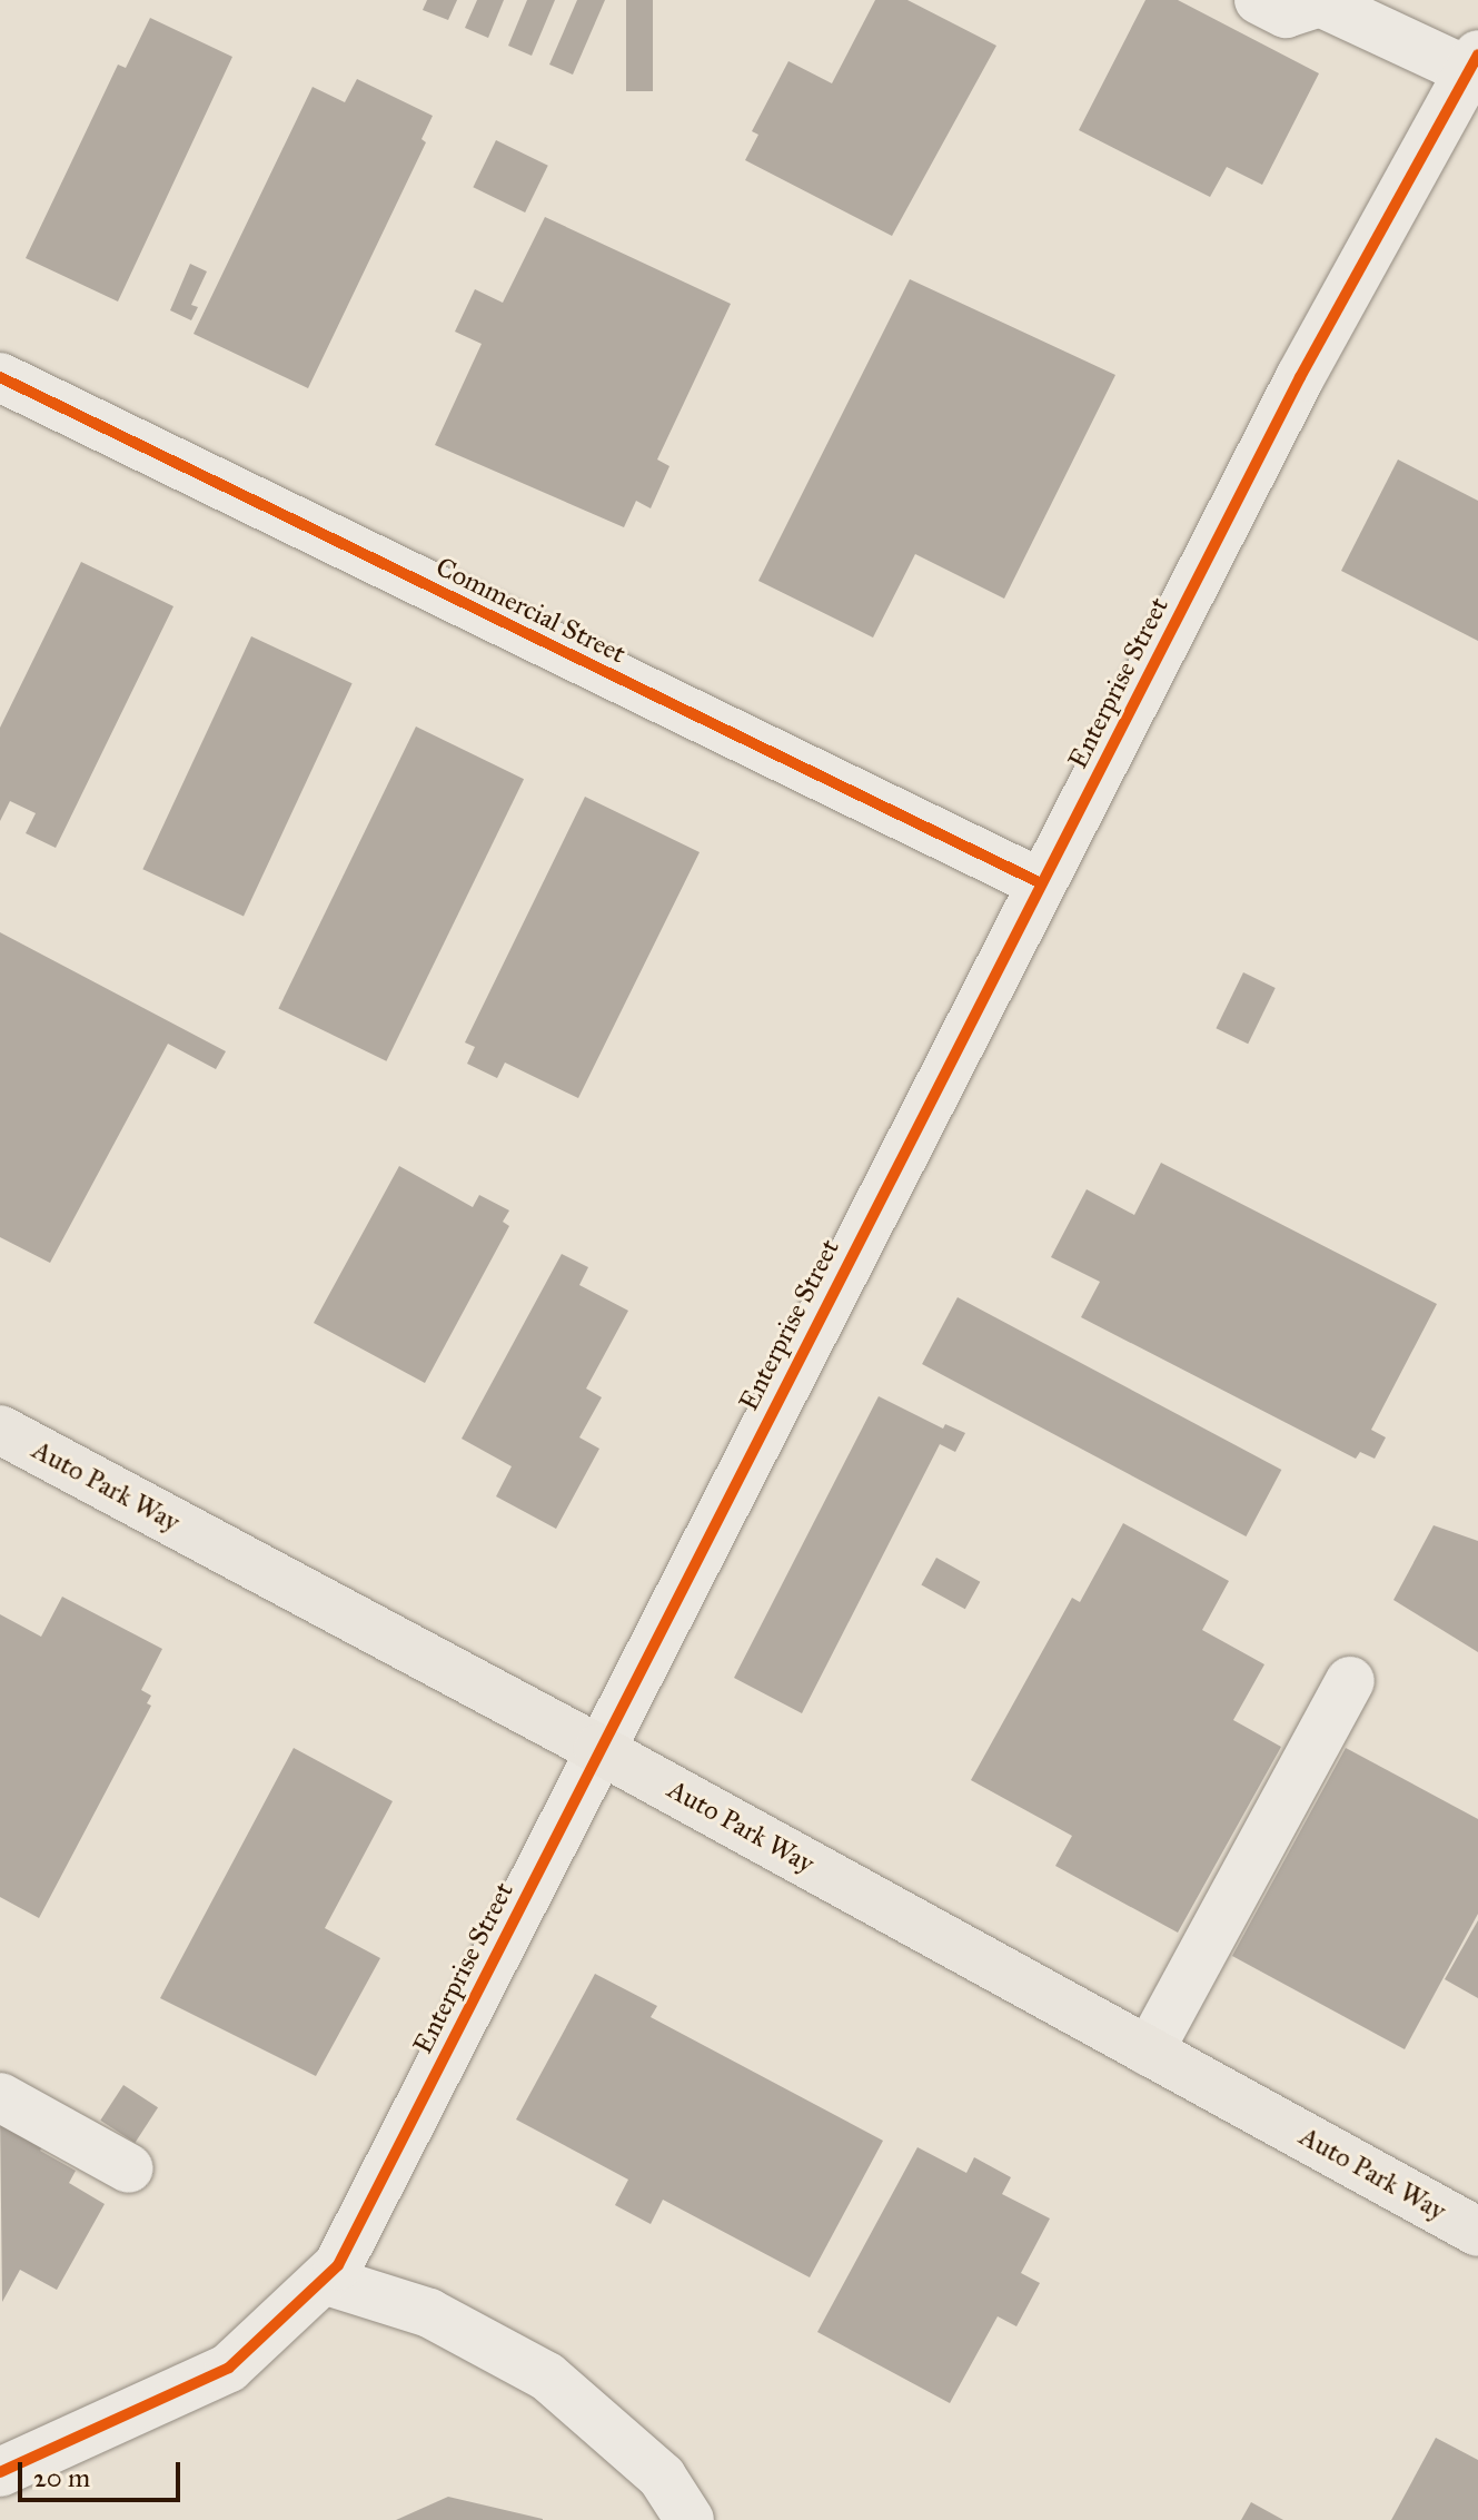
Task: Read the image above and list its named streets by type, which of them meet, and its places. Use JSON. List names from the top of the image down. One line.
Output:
{"streets":{"main road":["Auto Park Way"],"street":["Commercial Street","Enterprise Street"]},"crossings":[["Commercial Street","Enterprise Street"],["Enterprise Street","Auto Park Way"]],"scale_bar":"20 m"}
